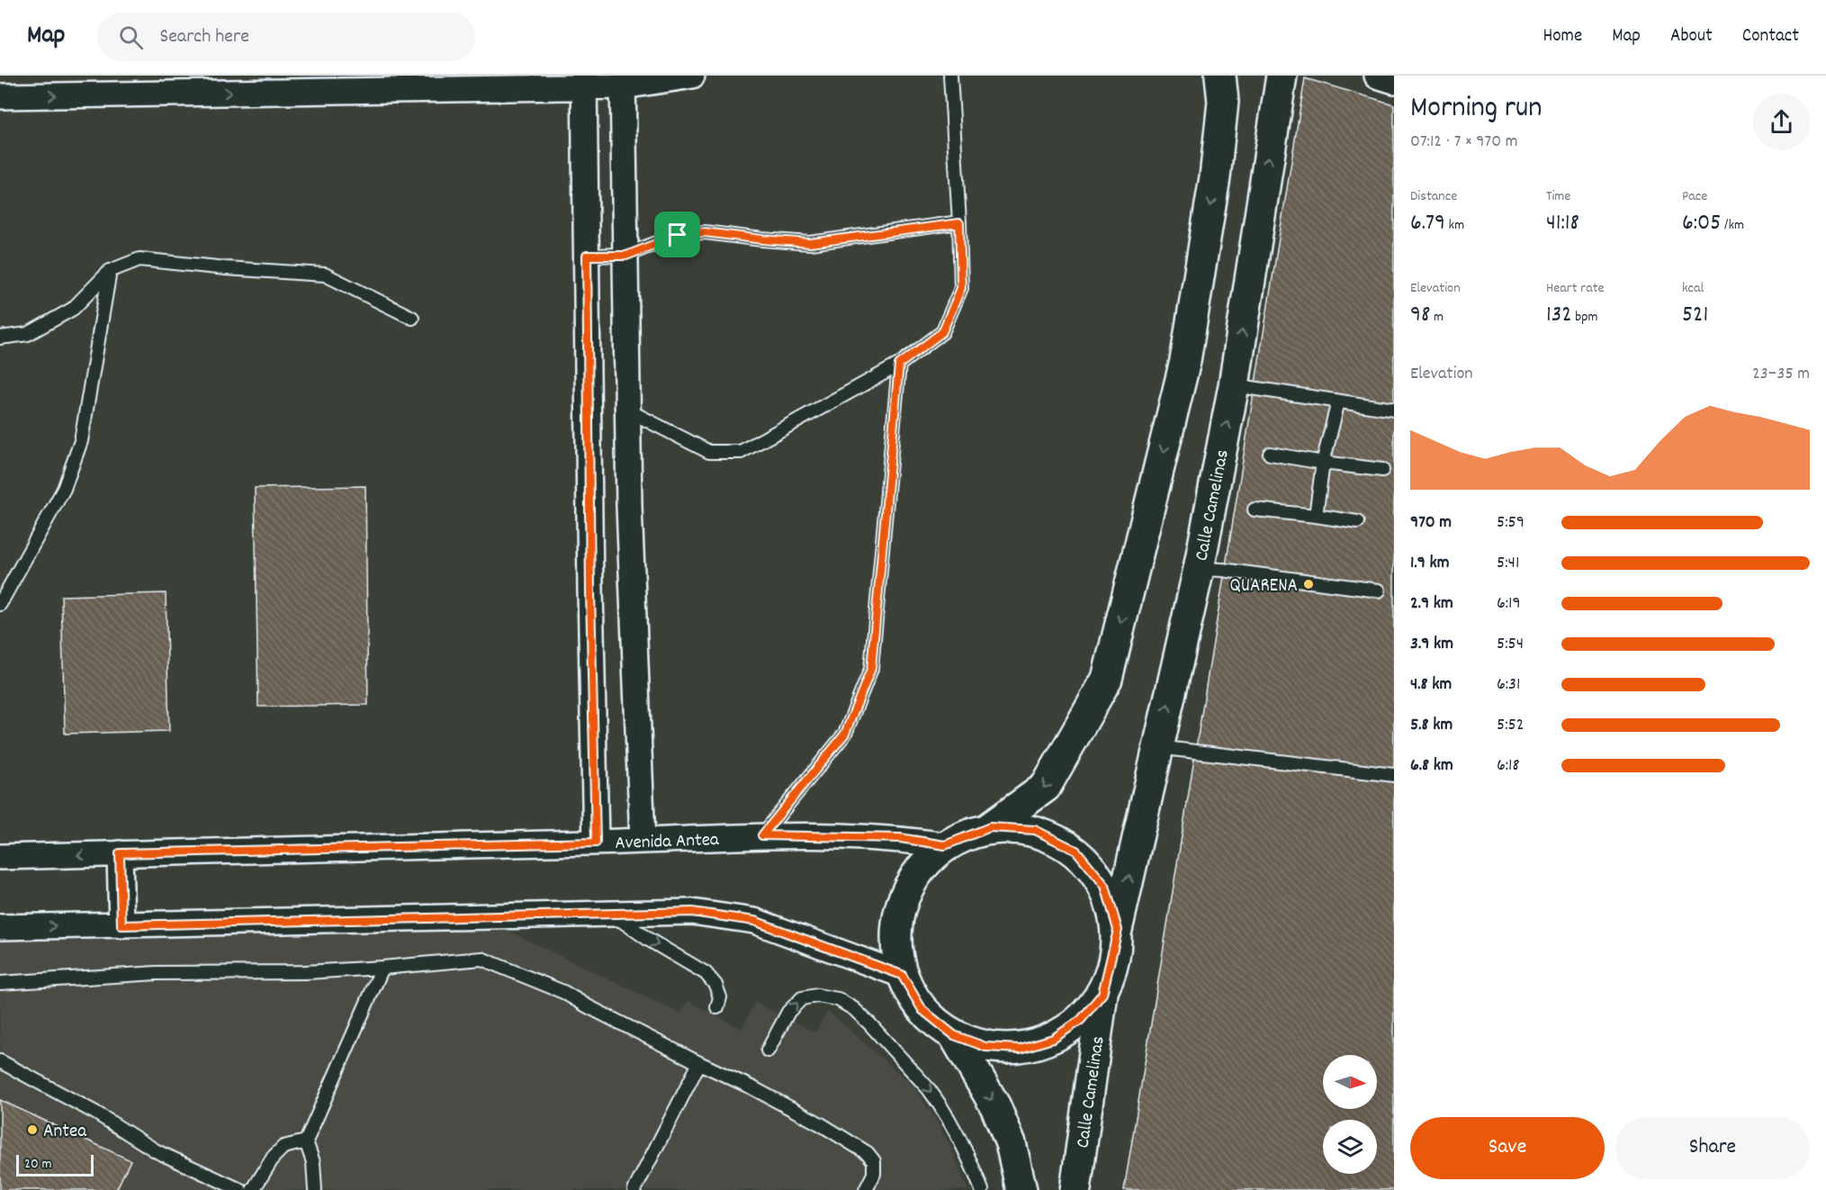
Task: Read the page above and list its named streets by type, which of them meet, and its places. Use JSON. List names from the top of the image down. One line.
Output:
{"streets":{"main road":["Calle Camelinas"],"street":["Avenida Antea"]},"places":["QUARENA","Antea"],"scale_bar":"20 m","north":"right","page":{"header":"Map","search":"Search here","nav":["Home","Map","About","Contact"],"heading":["Morning run","07:12 · 7 × 970 m"],"stats":[["Distance","6.79 km"],["Time","41:18"],["Pace","6:05 /km"],["Elevation","98 m"],["Heart rate","132 bpm"],["kcal","521"]],"chart":["Elevation","23–35 m"],"list":[{"name":"970 m","note":"5:59"},{"name":"1.9 km","note":"5:41"},{"name":"2.9 km","note":"6:19"},{"name":"3.9 km","note":"5:54"},{"name":"4.8 km","note":"6:31"},{"name":"5.8 km","note":"5:52"},{"name":"6.8 km","note":"6:18"}],"buttons":["Save","Share"],"scale":"20 m"}}
